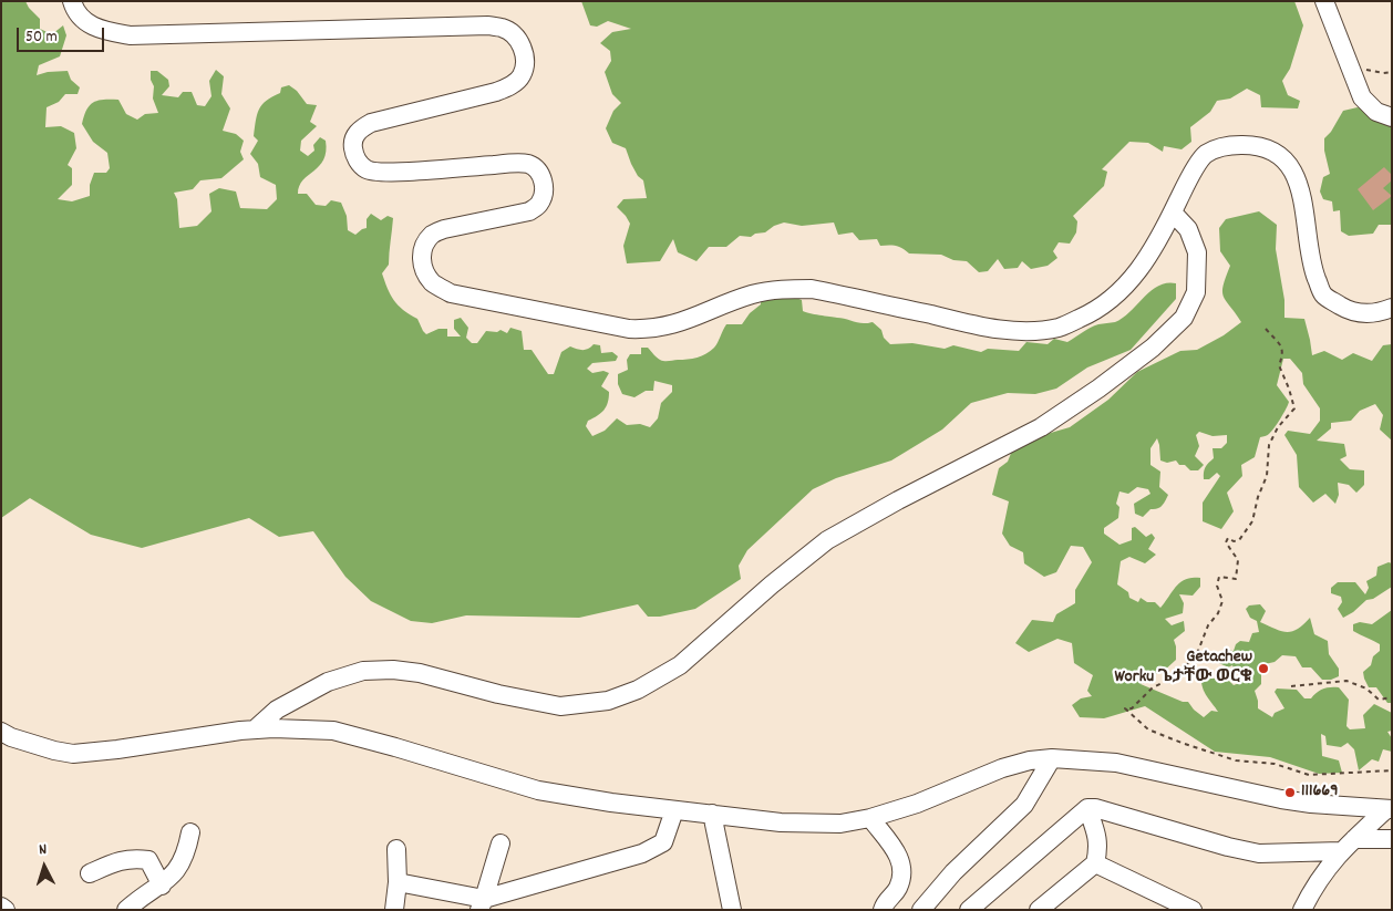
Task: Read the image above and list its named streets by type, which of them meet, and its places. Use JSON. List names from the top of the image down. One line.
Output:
{"places":["Getachew Worku ጌታቸው ወርቁ","111669"],"scale_bar":"50 m","north":"top"}
